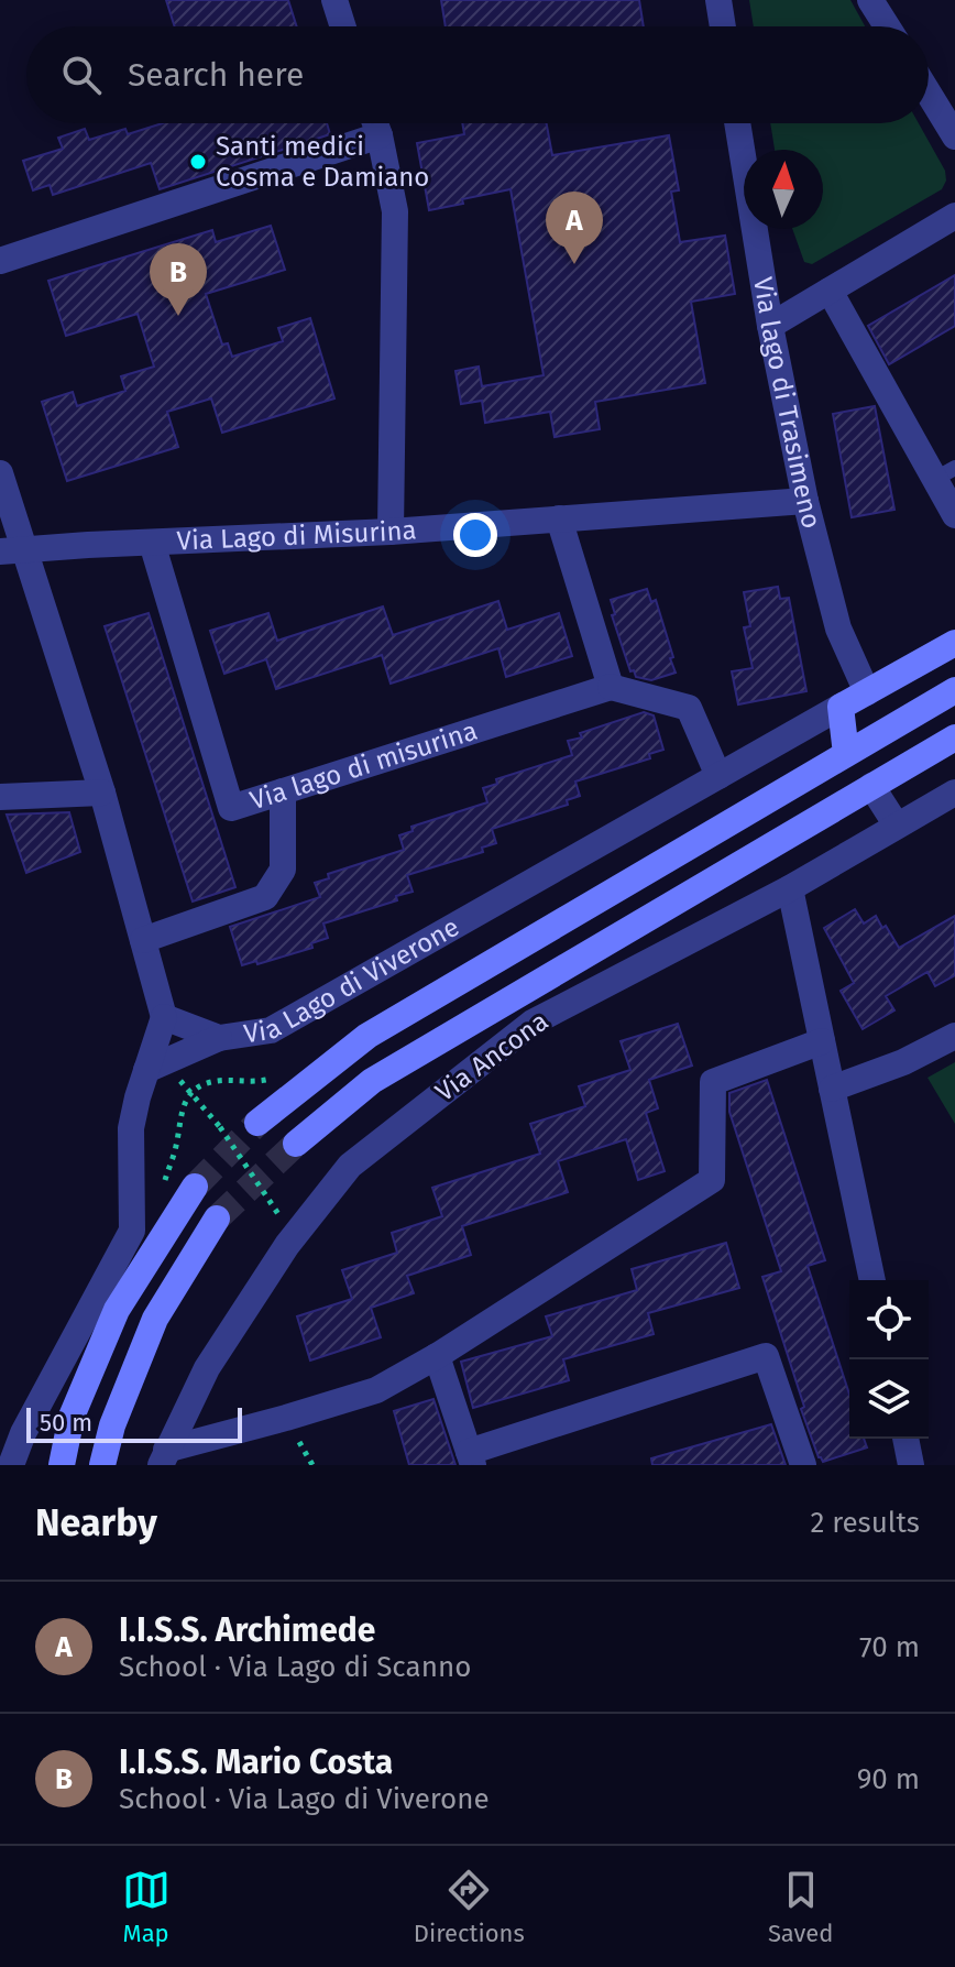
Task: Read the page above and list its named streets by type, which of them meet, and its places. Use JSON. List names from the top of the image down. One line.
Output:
{"streets":{"street":["Via lago di Trasimeno","Via Lago di Misurina","Via lago di misurina","Via Lago di Viverone","Via Ancona"]},"crossings":[["Via lago di Trasimeno","Via Lago di Misurina"],["Via Lago di Misurina","Via lago di misurina"]],"places":["Santi medici Cosma e Damiano"],"scale_bar":"50 m","north":"top","page":{"search":"Search here","pins":["A","B"],"scale":"50 m","heading":["Nearby","2 results"],"list":[{"mark":"A","name":"I.I.S.S. Archimede","note":"School · Via Lago di Scanno","value":"70 m"},{"mark":"B","name":"I.I.S.S. Mario Costa","note":"School · Via Lago di Viverone","value":"90 m"}],"nav":["Map","Directions","Saved"]}}
